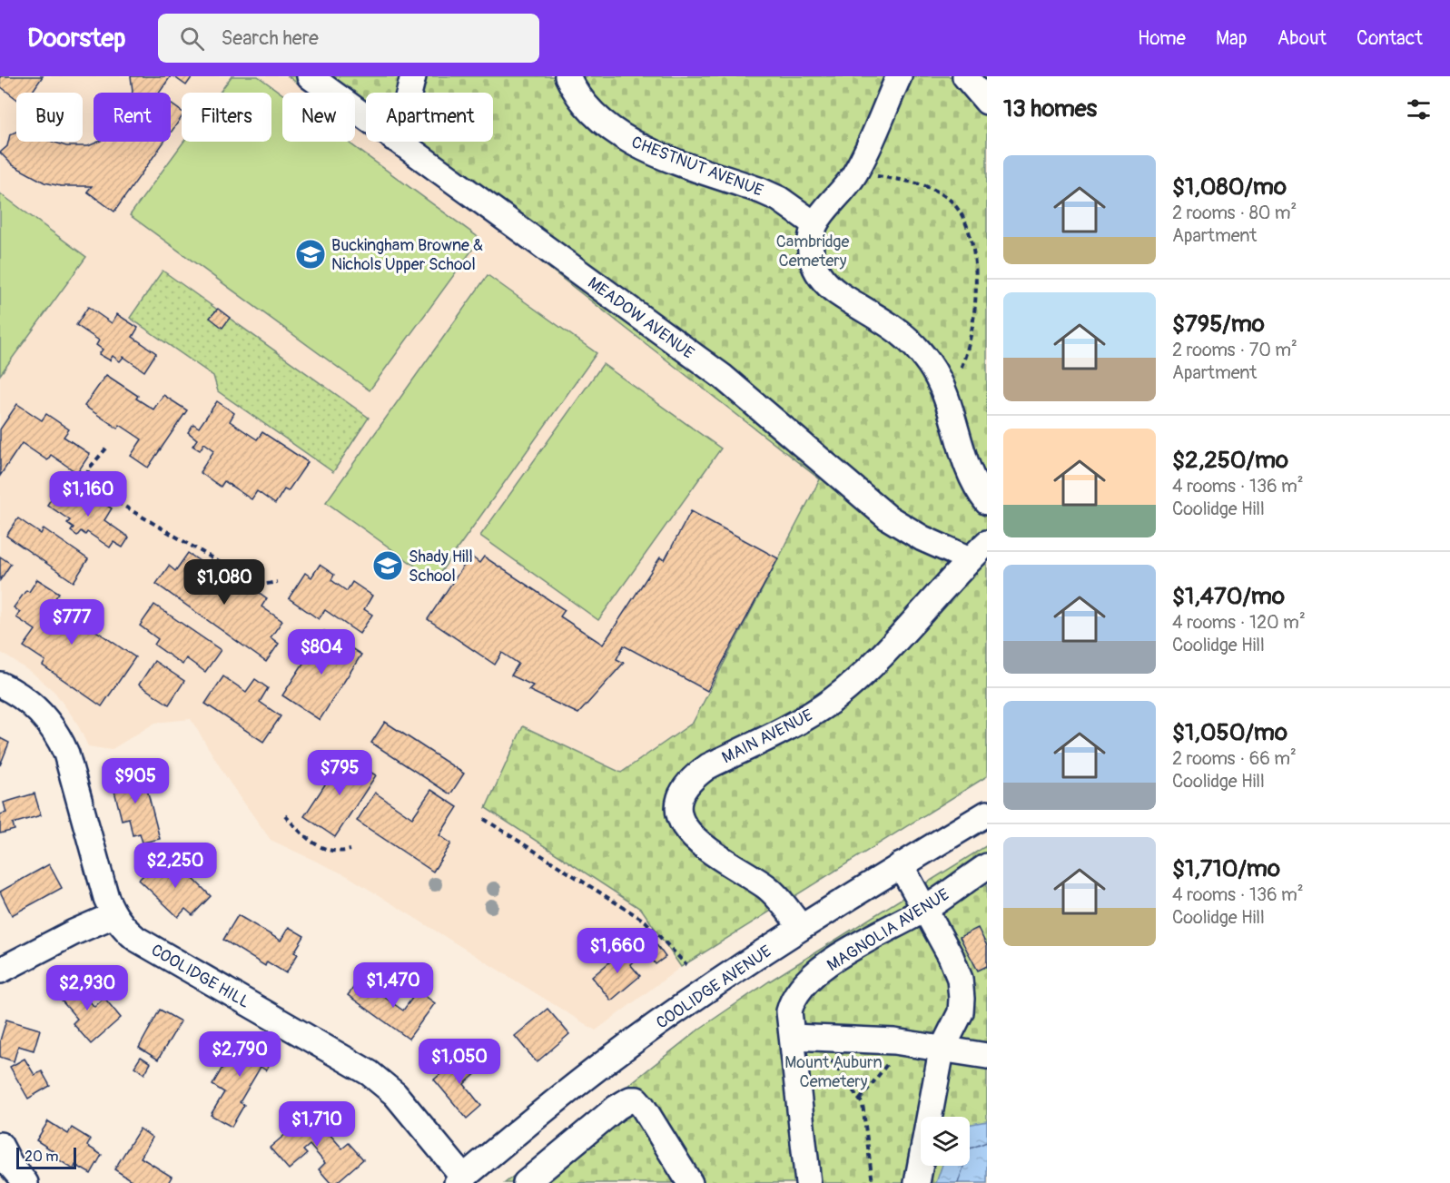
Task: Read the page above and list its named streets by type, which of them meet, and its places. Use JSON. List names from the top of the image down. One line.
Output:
{"streets":{"street":["CHESTNUT AVENUE","MEADOW AVENUE","MAIN AVENUE","MAGNOLIA AVENUE","COOLIDGE HILL","COOLIDGE AVENUE"]},"crossings":[["MEADOW AVENUE","MAIN AVENUE"],["MAIN AVENUE","COOLIDGE AVENUE"],["COOLIDGE HILL","COOLIDGE AVENUE"]],"parks":["Cambridge Cemetery","Mount Auburn Cemetery"],"places":{"school or university":["Buckingham Browne & Nichols Upper School","Shady Hill School"]},"scale_bar":"20 m","page":{"header":"Doorstep","search":"Search here","nav":["Home","Map","About","Contact"],"heading":"13 homes","chip":["Buy","Rent","Filters","New","Apartment"],"list":[{"name":"$1,080/mo","note":"2 rooms · 80 m² · Apartment"},{"name":"$795/mo","note":"2 rooms · 70 m² · Apartment"},{"name":"$2,250/mo","note":"4 rooms · 136 m² · Coolidge Hill"},{"name":"$1,470/mo","note":"4 rooms · 120 m² · Coolidge Hill"},{"name":"$1,050/mo","note":"2 rooms · 66 m² · Coolidge Hill"},{"name":"$1,710/mo","note":"4 rooms · 136 m² · Coolidge Hill"}],"price":["$1,160","$1,080","$777","$804","$795","$905","$2,250","$1,660","$1,470","$2,930","$2,790","$1,050","$1,710"],"scale":"20 m"}}
